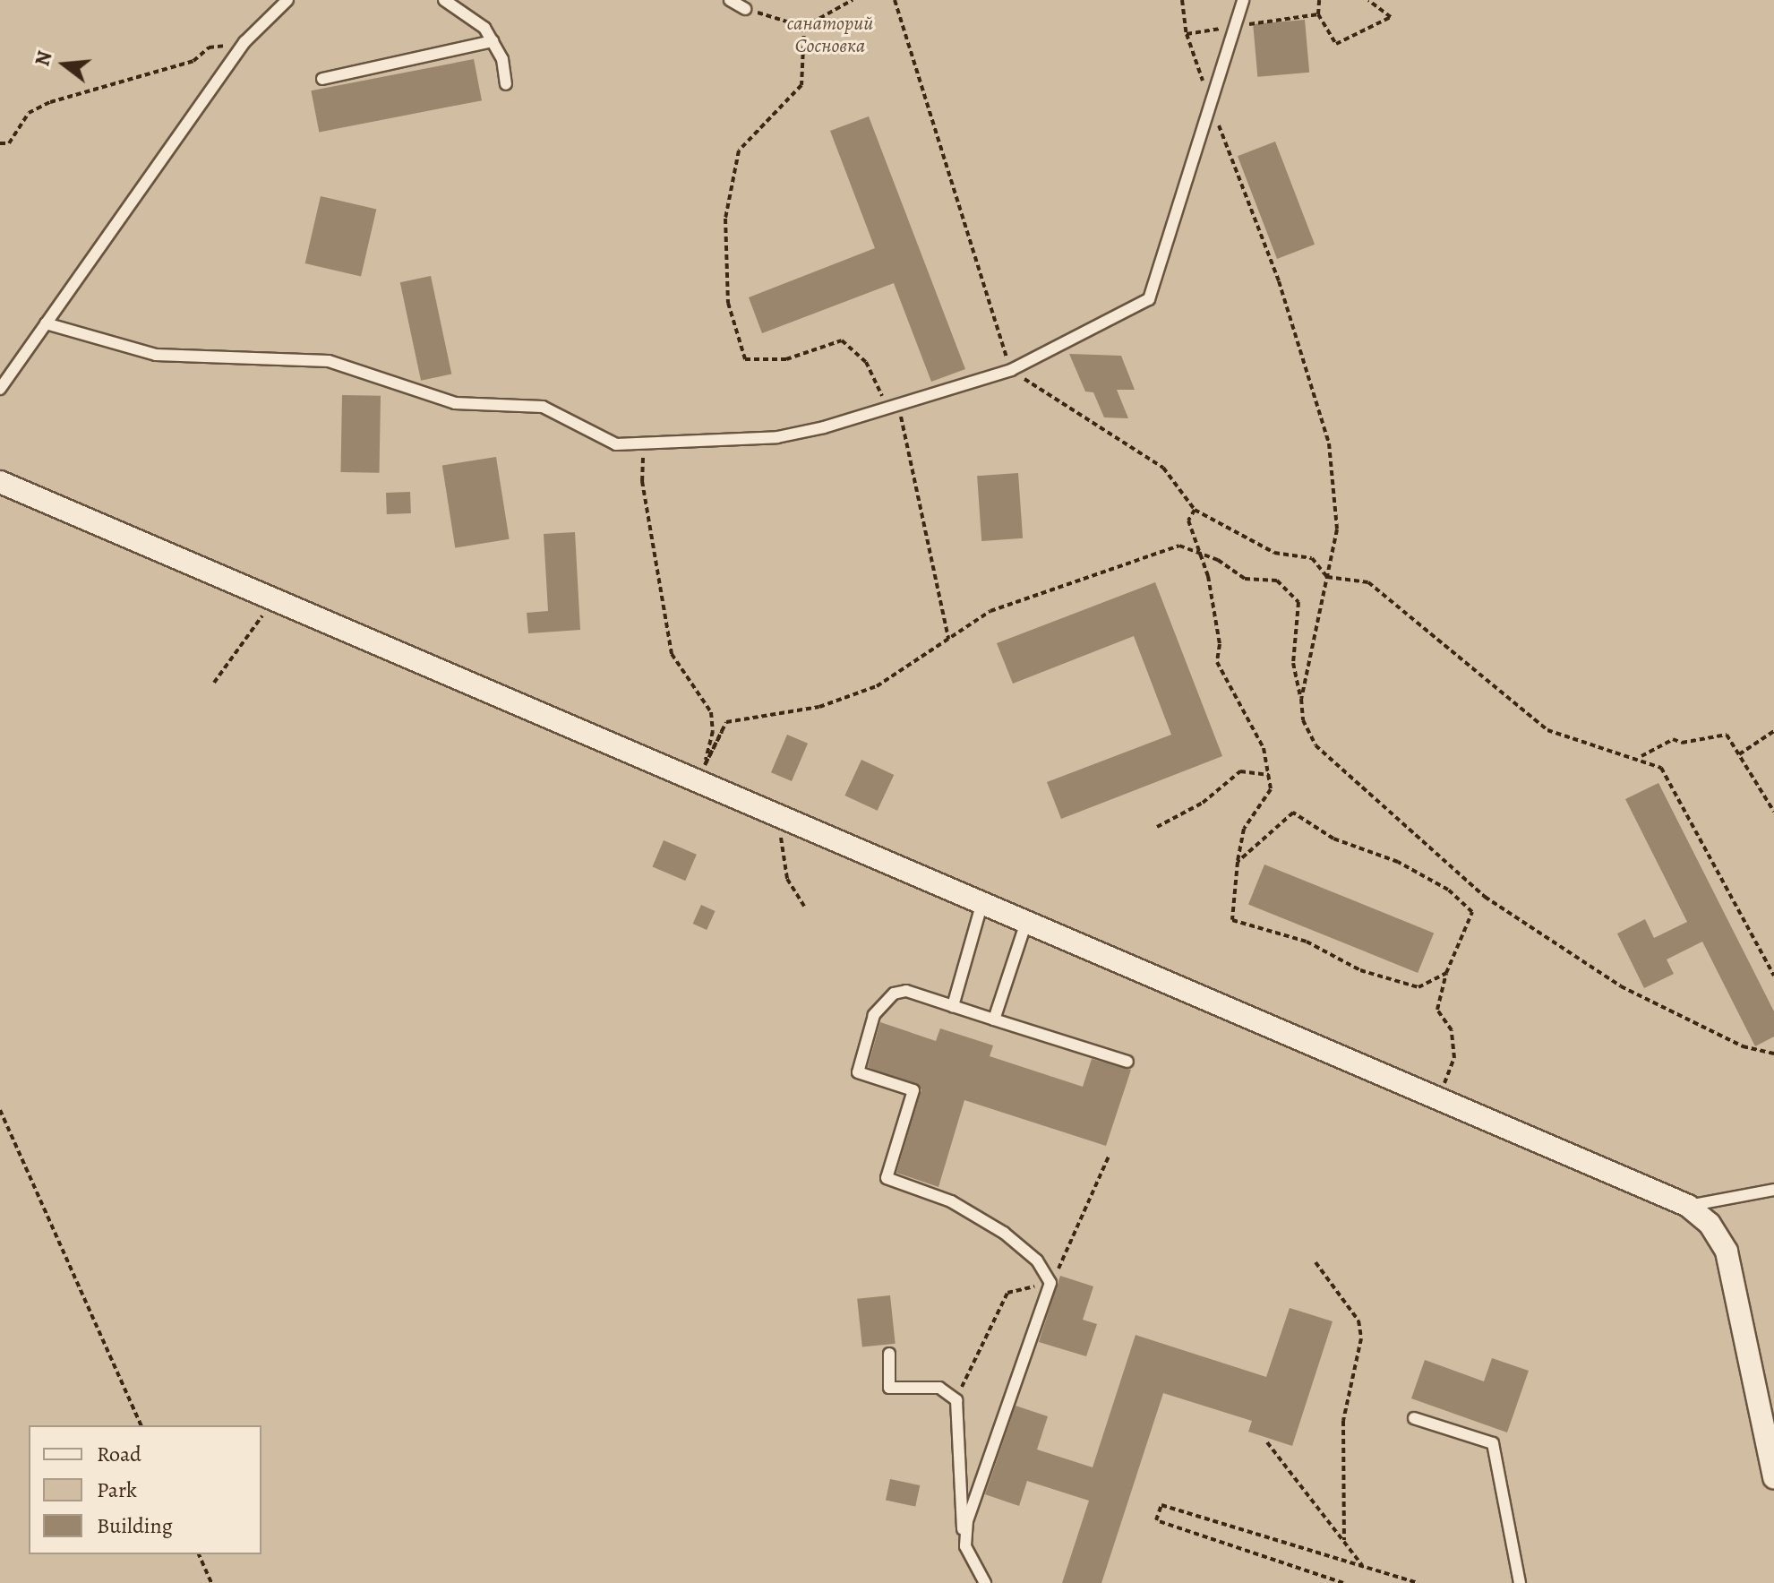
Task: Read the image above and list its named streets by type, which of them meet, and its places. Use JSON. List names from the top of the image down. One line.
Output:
{"parks":["санаторий Сосновка"],"legend":["Road","Park","Building"],"north":"left"}
